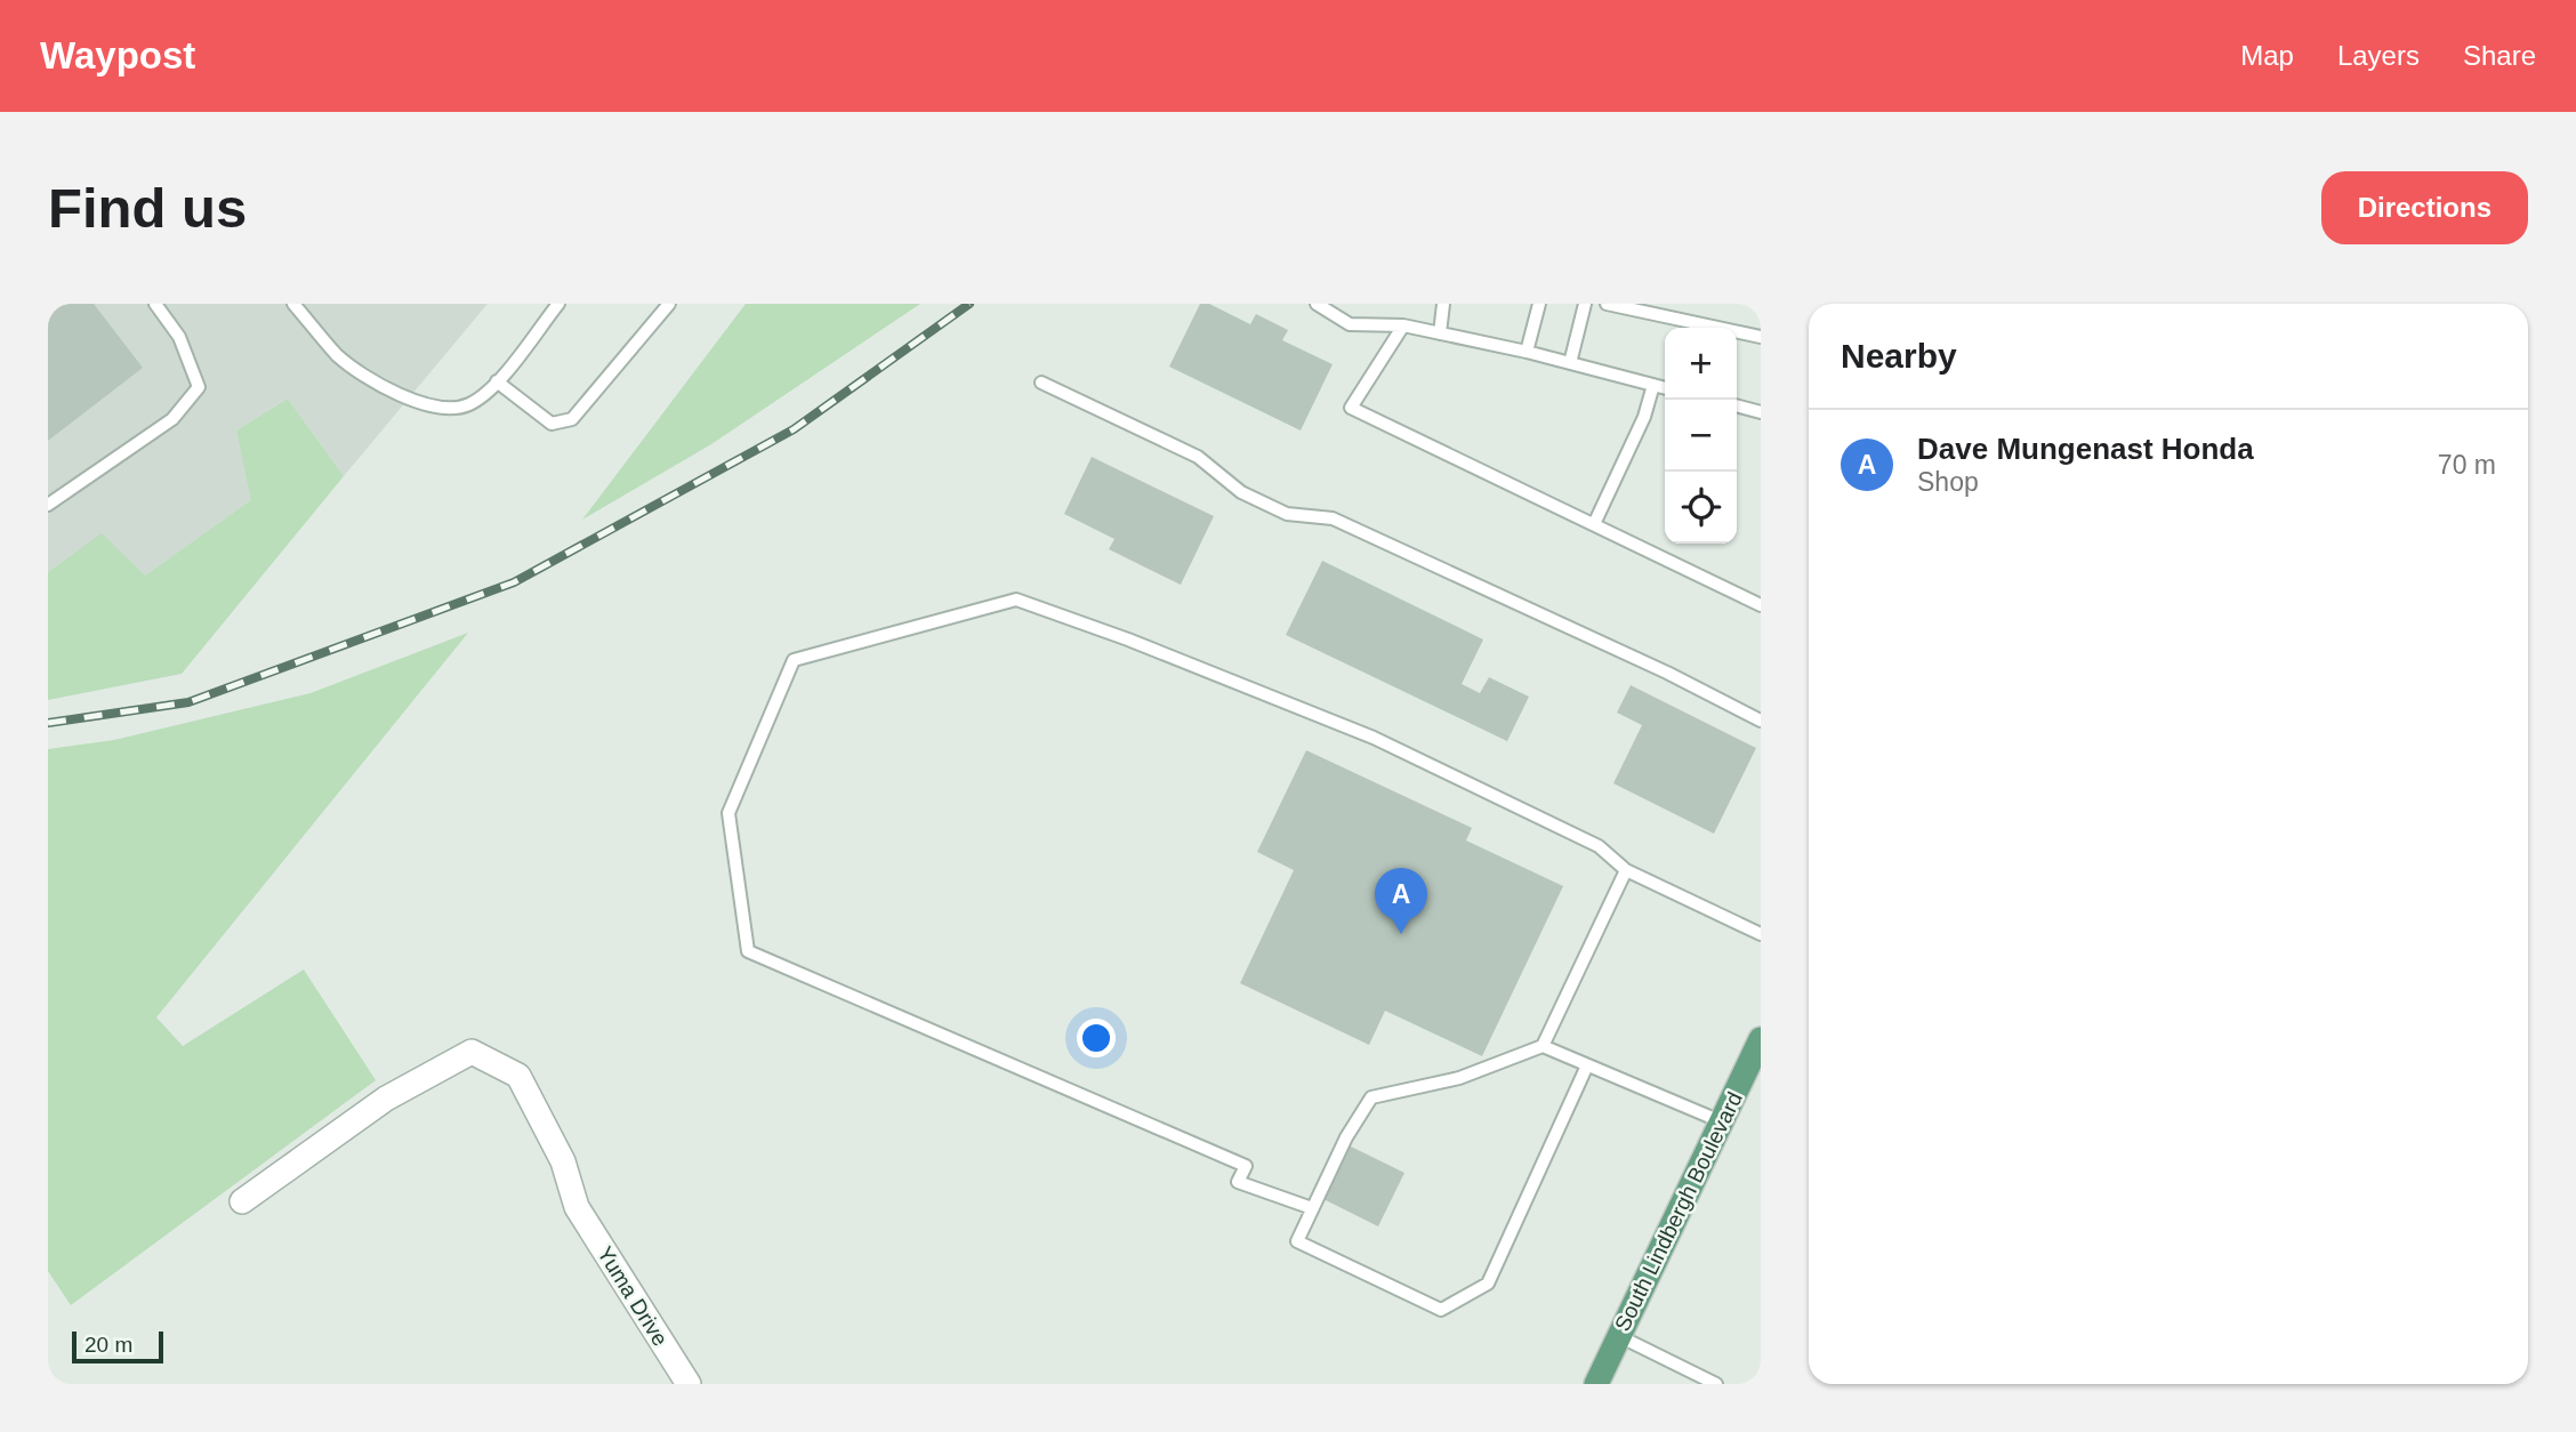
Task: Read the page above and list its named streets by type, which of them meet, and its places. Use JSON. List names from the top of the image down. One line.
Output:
{"streets":{"main road":["South Lindbergh Boulevard"],"street":["Yuma Drive"]},"scale_bar":"20 m","page":{"header":"Waypost","nav":["Map","Layers","Share"],"buttons":"Directions","title":"Find us","heading":"Nearby","map_buttons":["+","−"],"list":[{"mark":"A","name":"Dave Mungenast Honda","note":"Shop","value":"70 m"}],"pins":"A","scale":"20 m"}}
